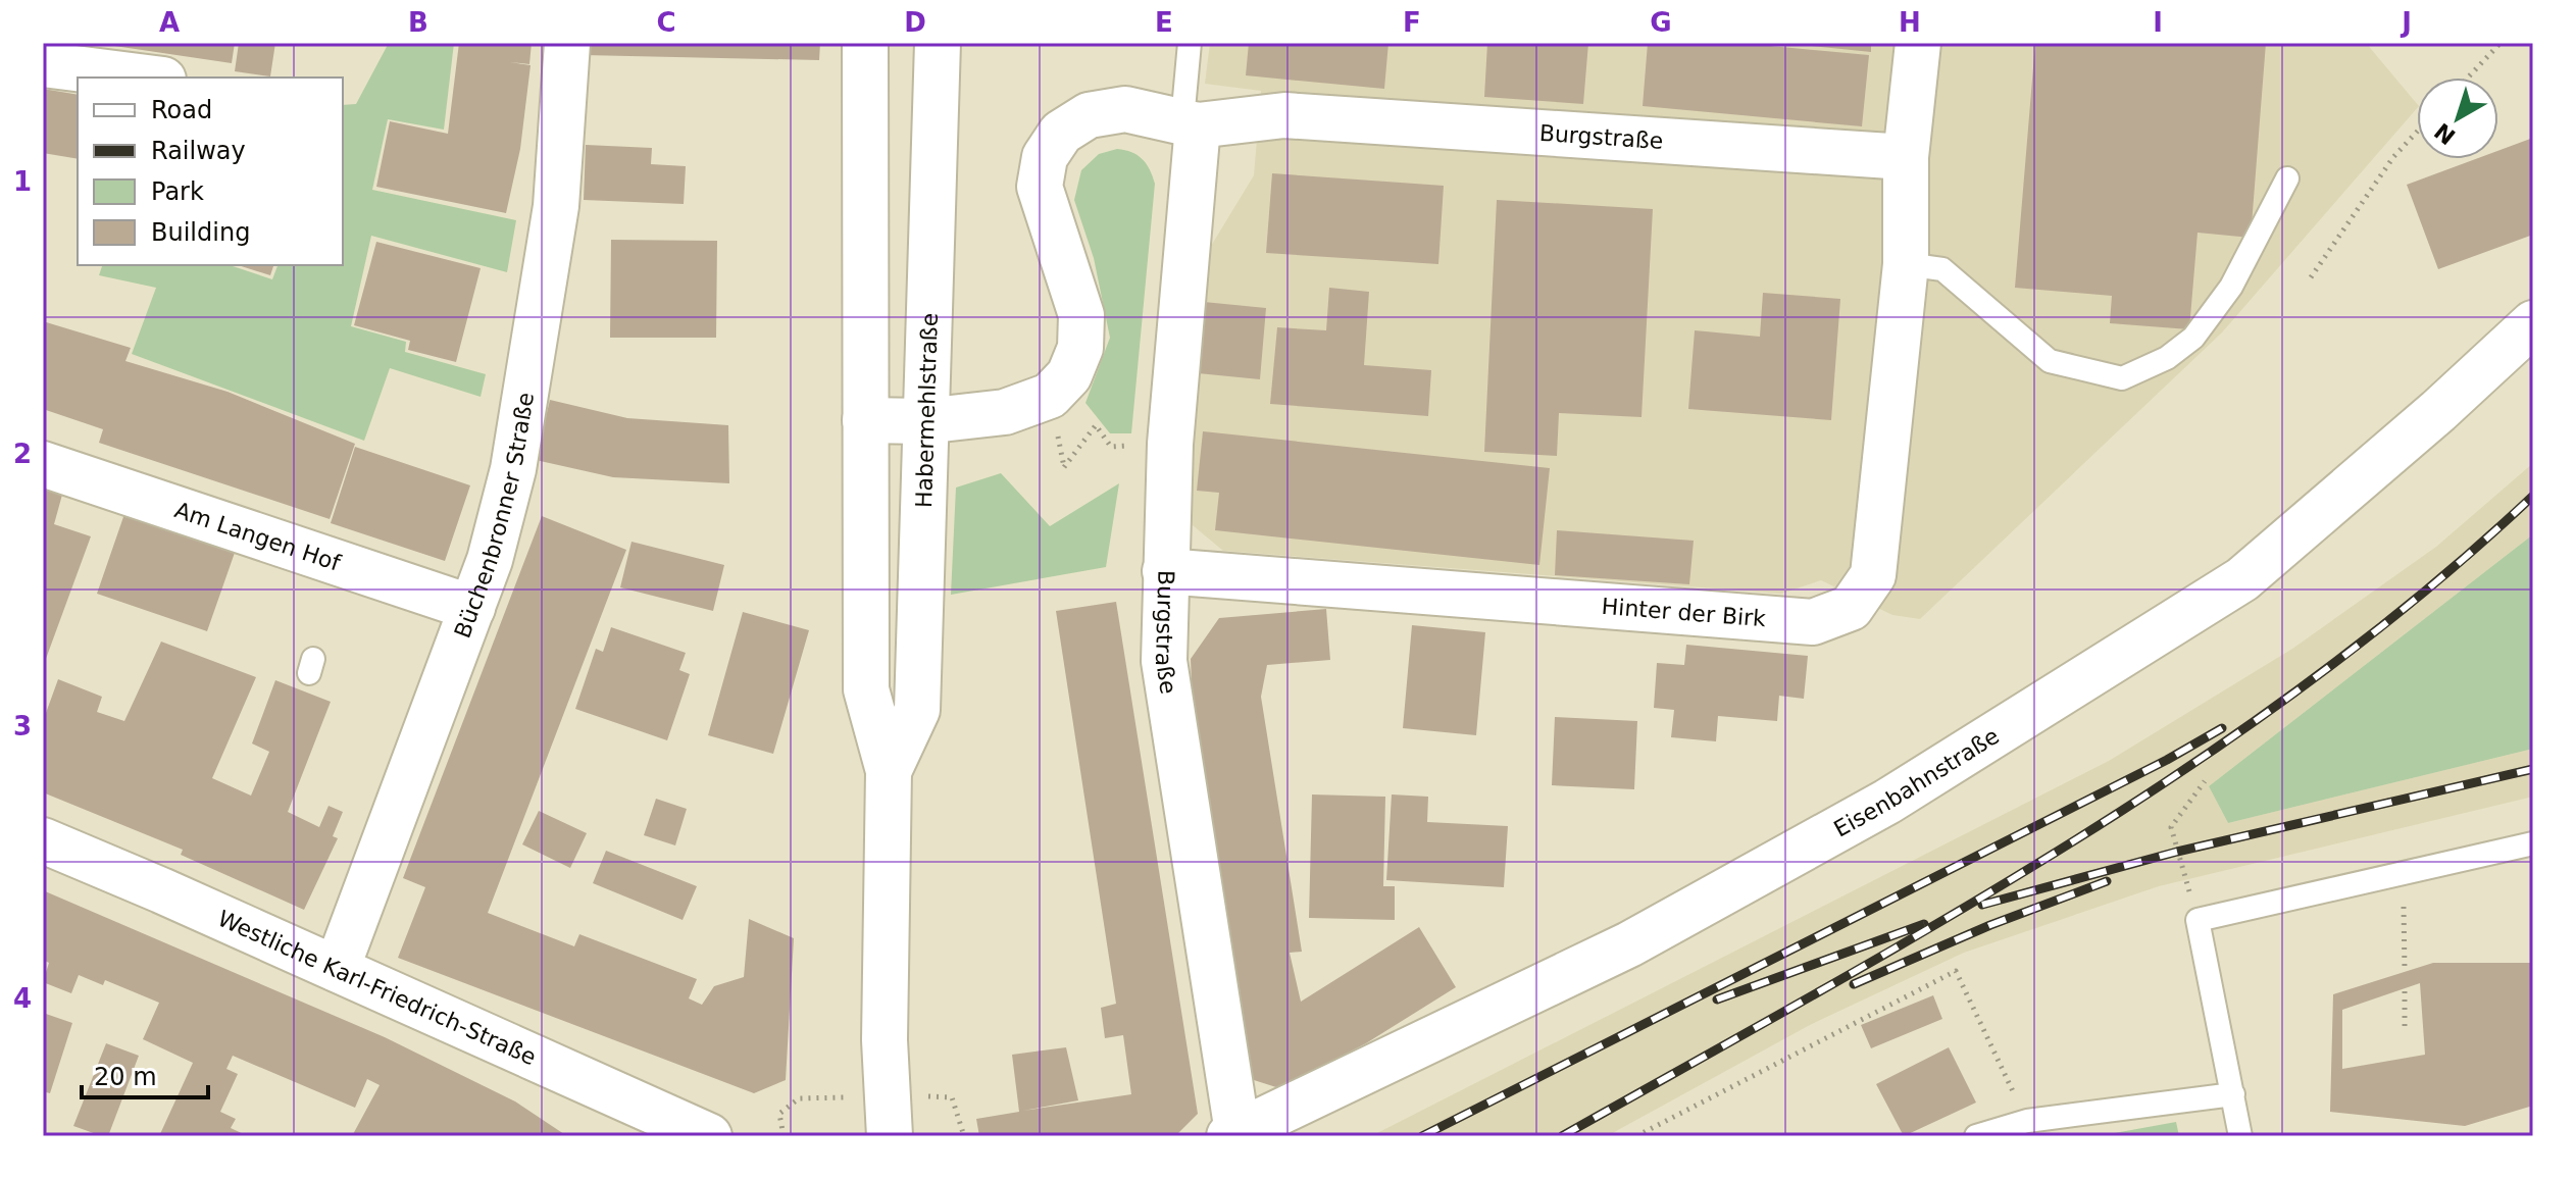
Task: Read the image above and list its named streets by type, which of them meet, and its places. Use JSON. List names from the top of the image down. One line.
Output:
{"streets":{"street":["Burgstraße","Habermehlstraße","Büchenbronner Straße","Am Langen Hof","Hinter der Birk","Eisenbahnstraße","Westliche Karl-Friedrich-Straße"]},"crossings":[["Burgstraße","Habermehlstraße"],["Burgstraße","Hinter der Birk"],["Burgstraße","Eisenbahnstraße"],["Büchenbronner Straße","Am Langen Hof"],["Büchenbronner Straße","Westliche Karl-Friedrich-Straße"]],"legend":["Road","Railway","Park","Building"],"scale_bar":"20 m","north":"bottom left","grid":{"columns":["A","B","C","D","E","F","G","H","I","J"],"rows":["1","2","3","4"]}}
